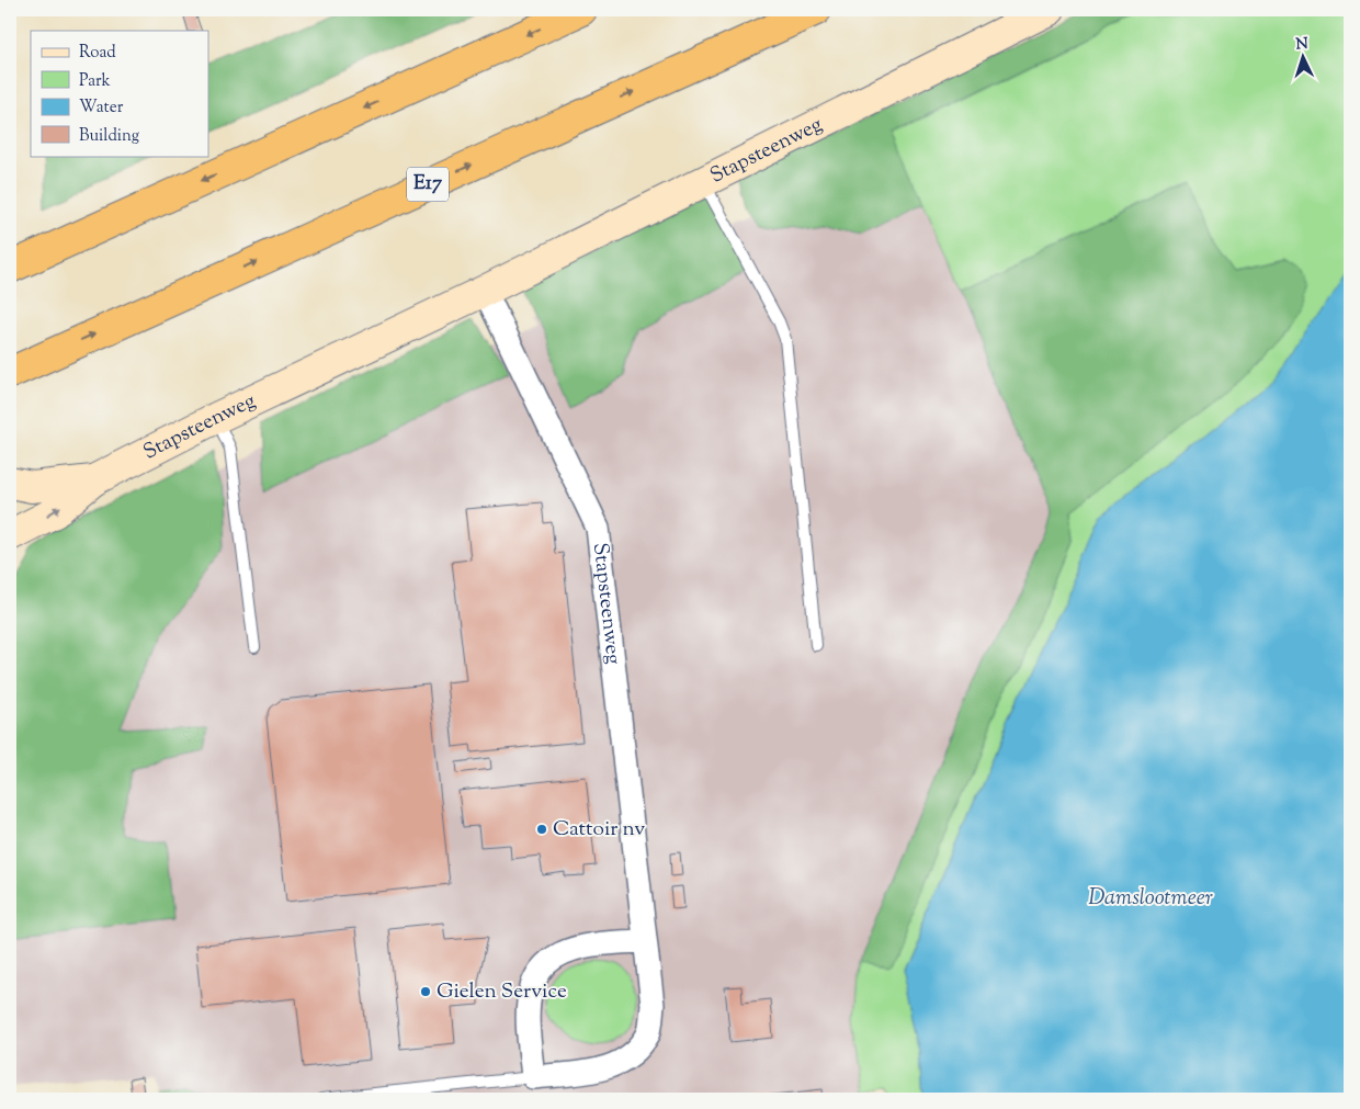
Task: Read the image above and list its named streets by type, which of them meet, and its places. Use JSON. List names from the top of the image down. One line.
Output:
{"streets":{"highway":["E17"],"street":["Stapsteenweg"]},"water":["Damslootmeer"],"places":["Cattoir nv","Gielen Service"],"legend":["Road","Park","Water","Building"],"north":"top"}
